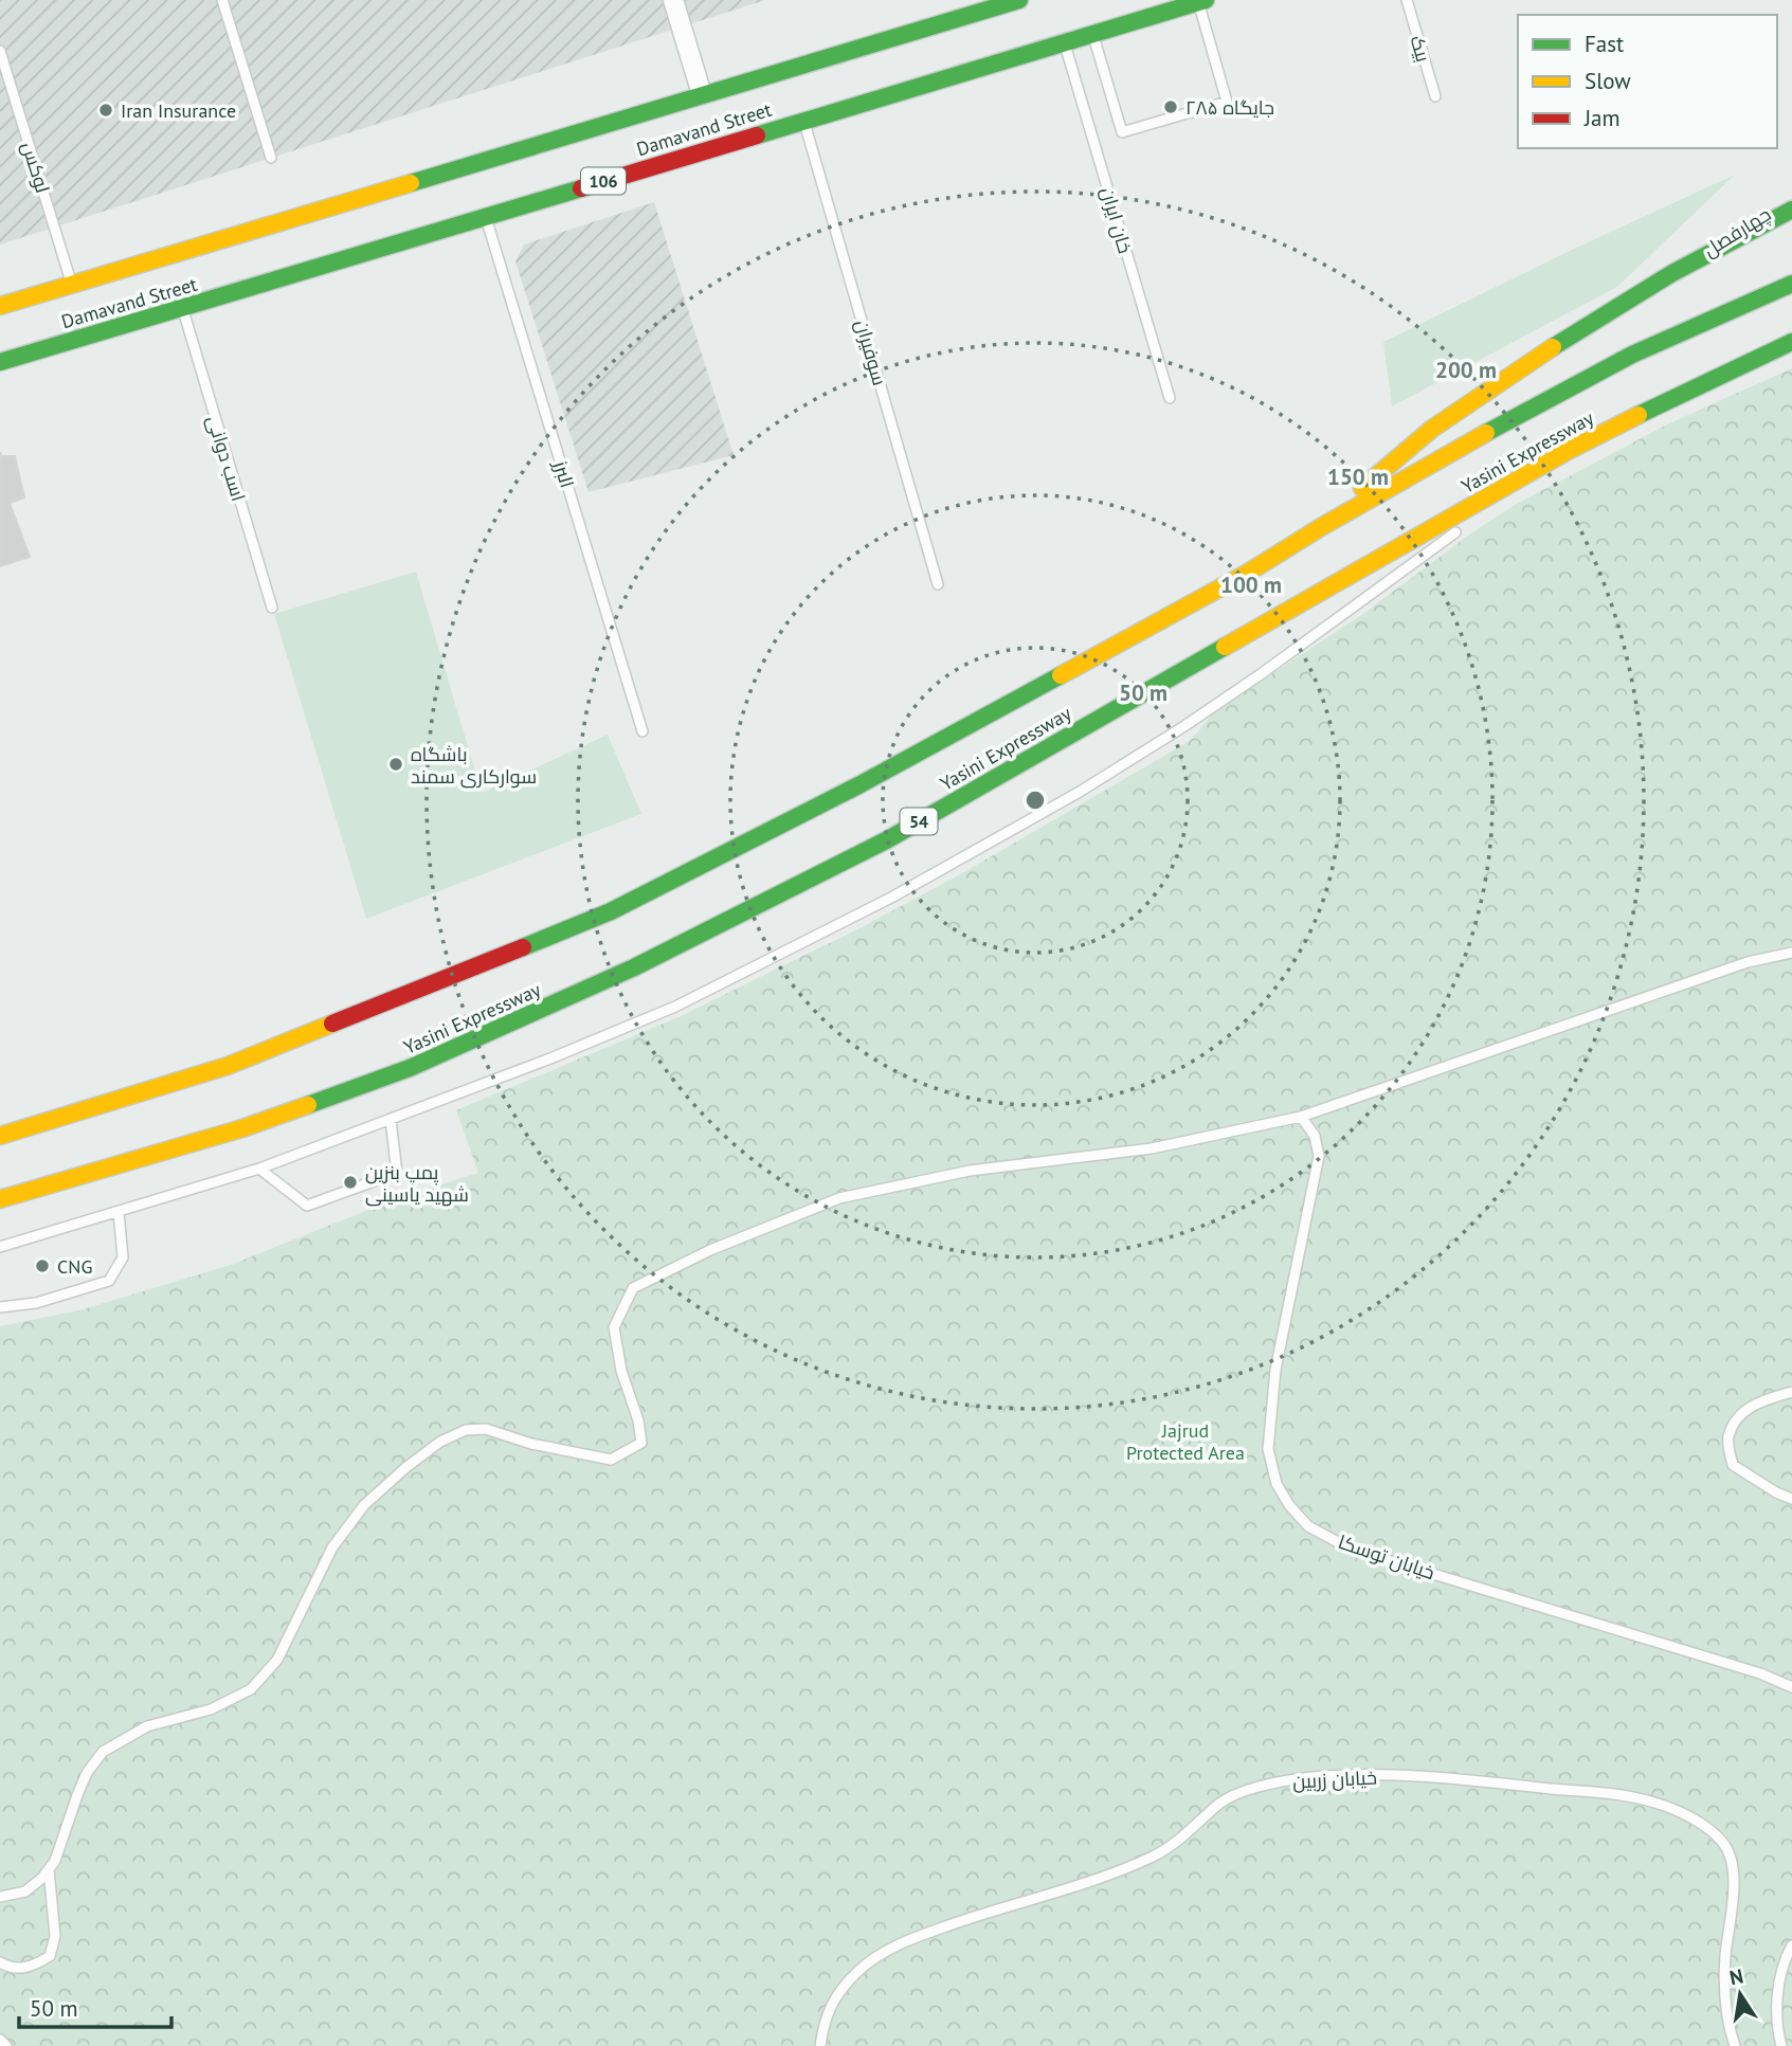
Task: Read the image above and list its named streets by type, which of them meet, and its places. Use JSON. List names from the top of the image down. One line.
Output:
{"streets":{"main road":["Damavand Street","106","Yasini Expressway","54"],"lane":["بیک","لوکس","خان ایران","چهارفصل","سوفیران","اسب دوانی","البرز","خیابان توسکا","خیابان زربین"]},"crossings":[["Damavand Street","لوکس"],["Damavand Street","خان ایران"],["Damavand Street","سوفیران"],["Damavand Street","اسب دوانی"],["Damavand Street","البرز"]],"parks":["Jajrud Protected Area"],"places":["جایگاه ۲۸۵","Iran Insurance","باشگاه سوارکاری سمند","پمپ بنزین شهید یاسینی","CNG"],"legend":["Fast","Slow","Jam"],"scale_bar":"50 m","north":"top","rings":["200 m","150 m","100 m","50 m"]}
